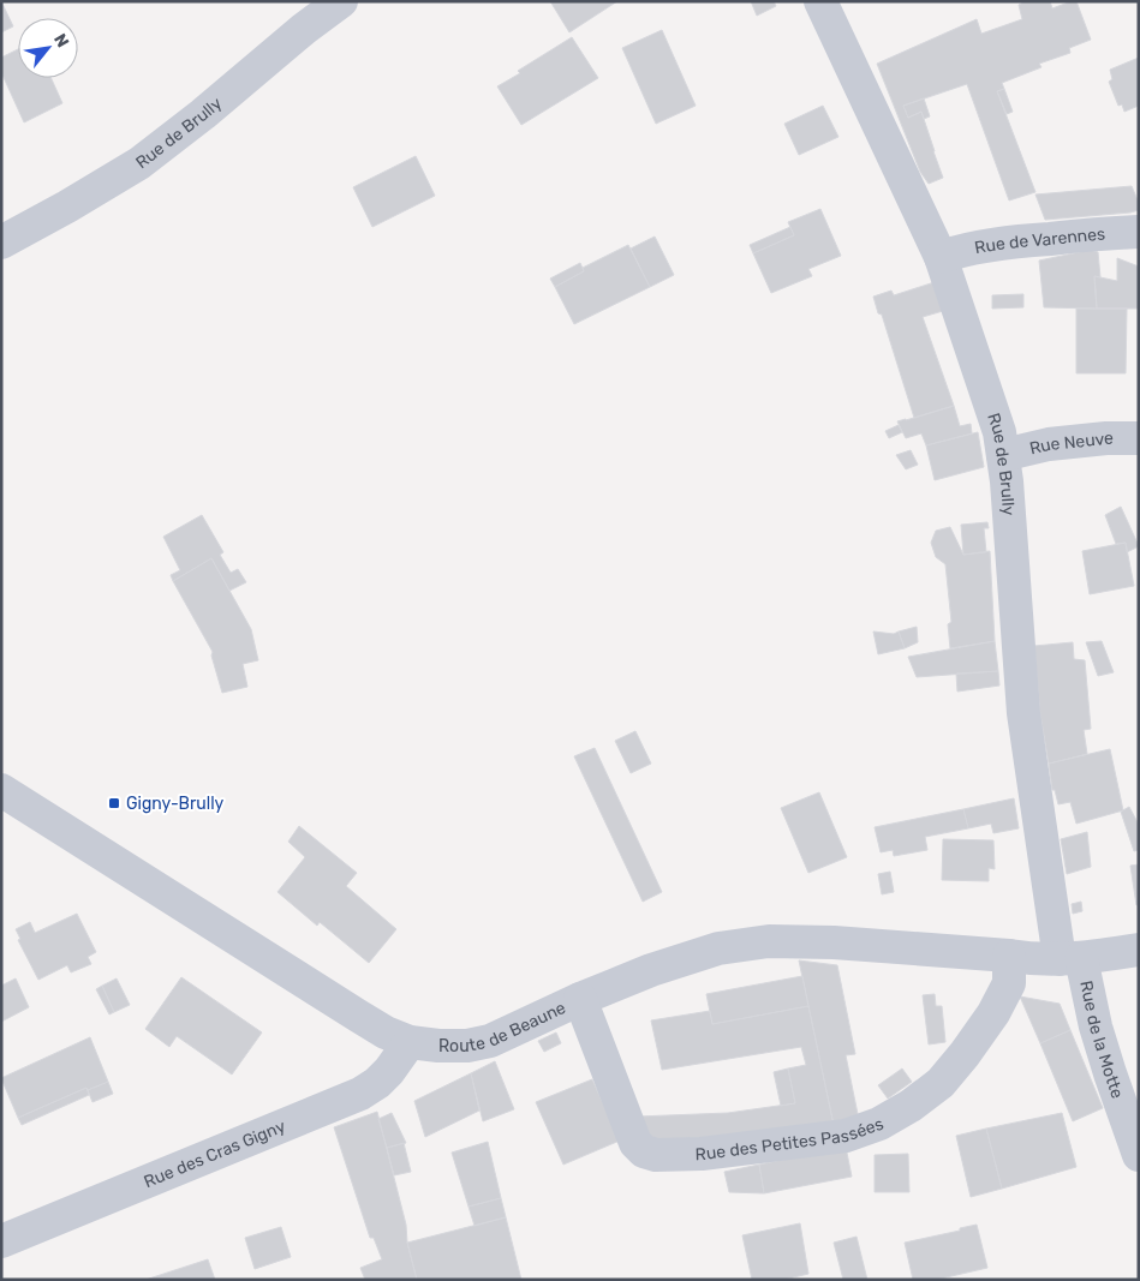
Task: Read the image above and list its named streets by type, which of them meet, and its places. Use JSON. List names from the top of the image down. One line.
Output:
{"streets":{"street":["Rue de Brully","Rue de Varennes","Rue Neuve","Route de Beaune","Rue de la Motte","Rue des Petites Passées","Rue des Cras Gigny"]},"crossings":[["Rue de Brully","Rue de Varennes"],["Rue de Brully","Rue Neuve"],["Rue de Brully","Route de Beaune"],["Rue de Brully","Rue de la Motte"],["Route de Beaune","Rue de la Motte"],["Route de Beaune","Rue des Petites Passées"],["Route de Beaune","Rue des Cras Gigny"]],"places":{"transit":["Gigny-Brully"]},"north":"top right"}
